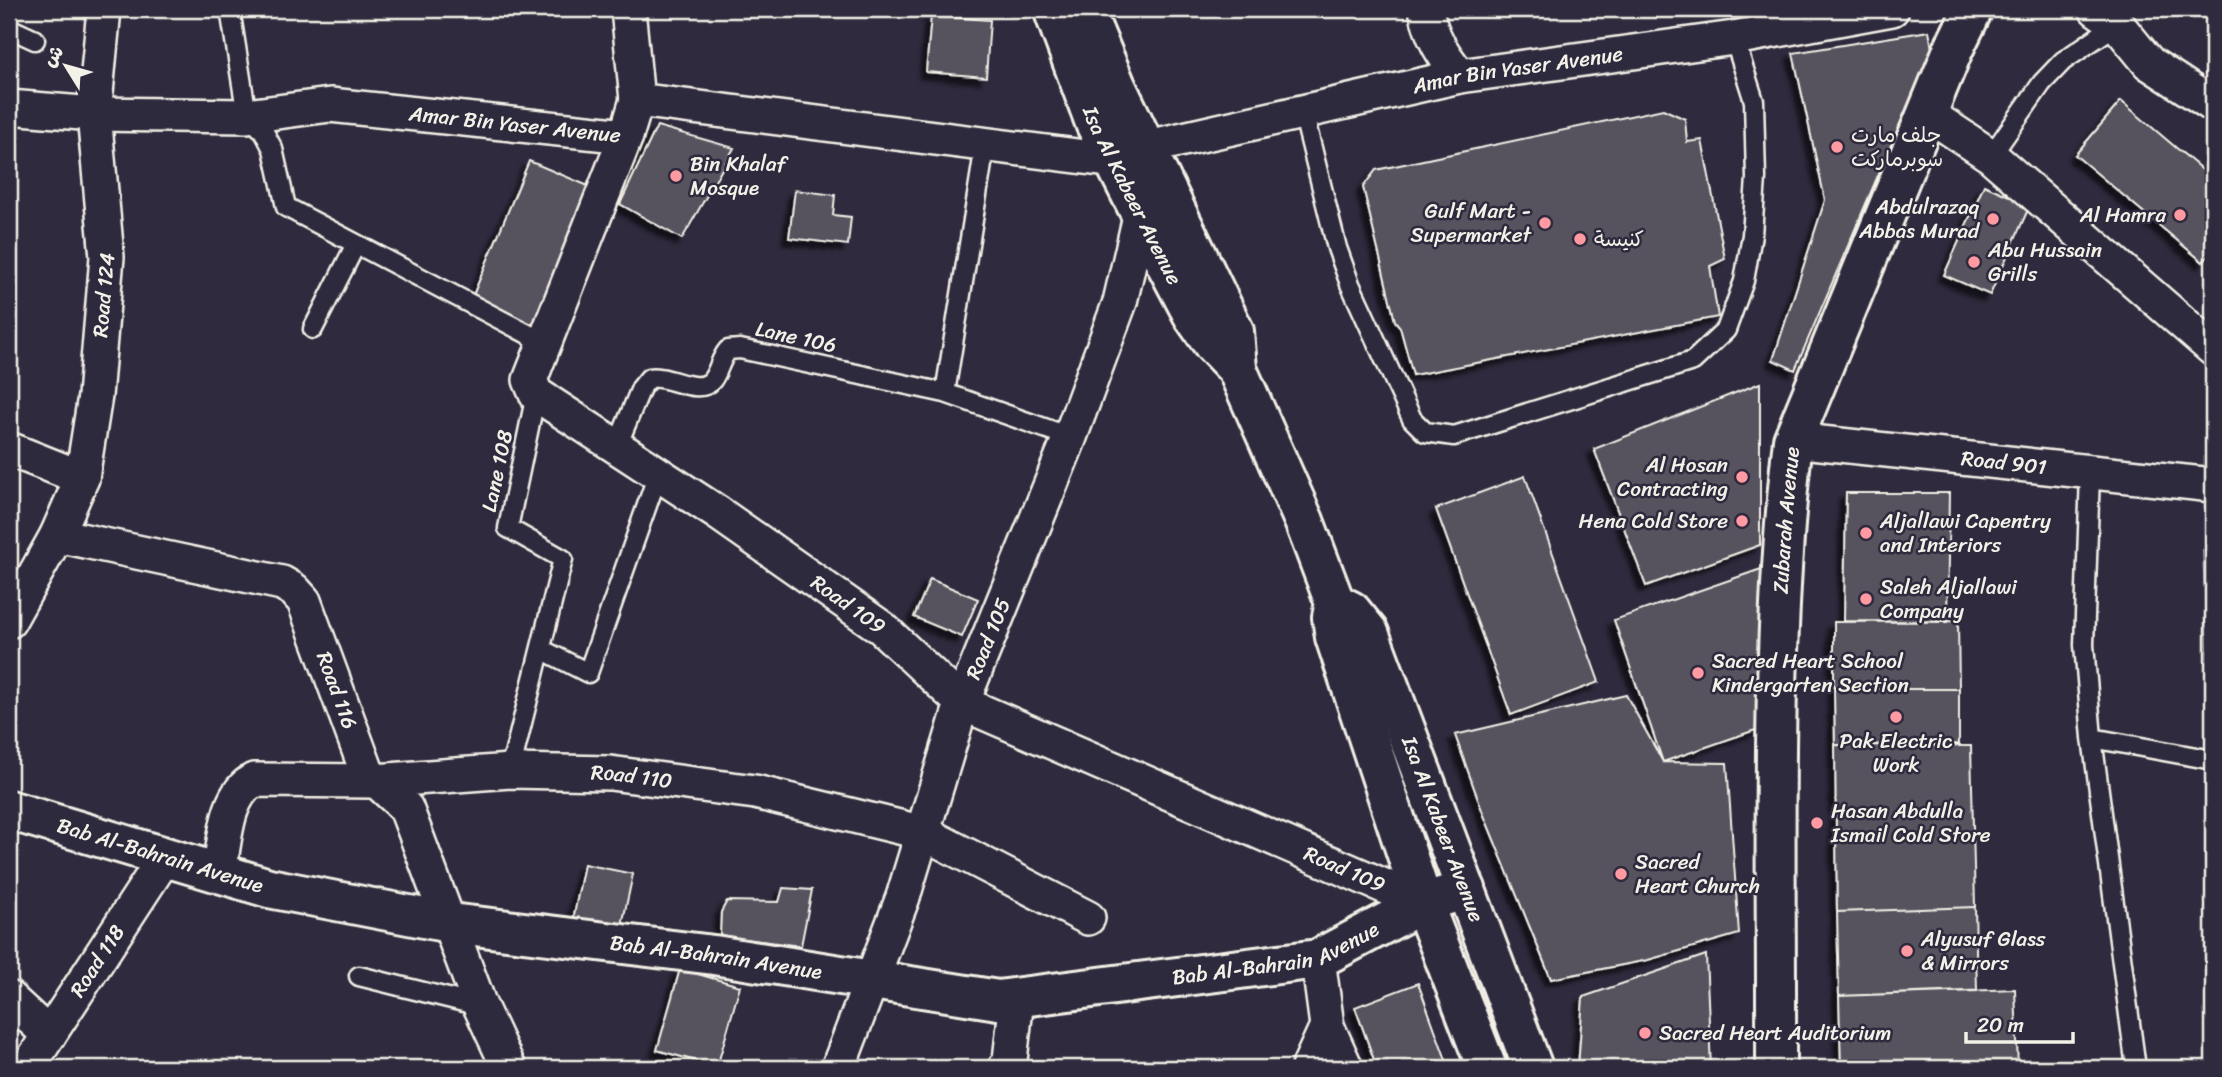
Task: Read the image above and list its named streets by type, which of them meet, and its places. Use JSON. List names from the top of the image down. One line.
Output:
{"streets":{"street":["Amar Bin Yaser Avenue","Isa Al Kabeer Avenue","Road 124","Road 901","Zubarah Avenue","Road 109","Road 105","Road 116","Road 110","Bab Al-Bahrain Avenue","Road 118"],"lane":["Lane 106","Lane 108"]},"crossings":[["Amar Bin Yaser Avenue","Isa Al Kabeer Avenue"],["Amar Bin Yaser Avenue","Road 124"],["Isa Al Kabeer Avenue","Road 109"],["Isa Al Kabeer Avenue","Road 105"],["Isa Al Kabeer Avenue","Bab Al-Bahrain Avenue"],["Road 124","Road 116"],["Lane 106","Road 109"],["Lane 106","Road 105"],["Road 901","Zubarah Avenue"],["Lane 108","Road 109"],["Lane 108","Road 110"],["Road 109","Road 105"],["Road 109","Bab Al-Bahrain Avenue"],["Road 105","Road 110"],["Road 105","Bab Al-Bahrain Avenue"],["Road 116","Road 110"],["Road 116","Bab Al-Bahrain Avenue"],["Road 110","Bab Al-Bahrain Avenue"],["Bab Al-Bahrain Avenue","Road 118"]],"places":["جلف مارت سوبرماركت","Bin Khalaf Mosque","Al Hamra","Abdulrazaq Abbas Murad","Gulf Mart - Supermarket","كنيسة","Abu Hussain Grills","Al Hosan Contracting","Hena Cold Store","Aljallawi Capentry and Interiors","Saleh Aljallawi Company","Sacred Heart School Kindergarten Section","Pak Electric Work","Hasan Abdulla Ismail Cold Store","Sacred Heart Church","Alyusuf Glass & Mirrors","Sacred Heart Auditorium"],"scale_bar":"20 m","north":"top left"}
